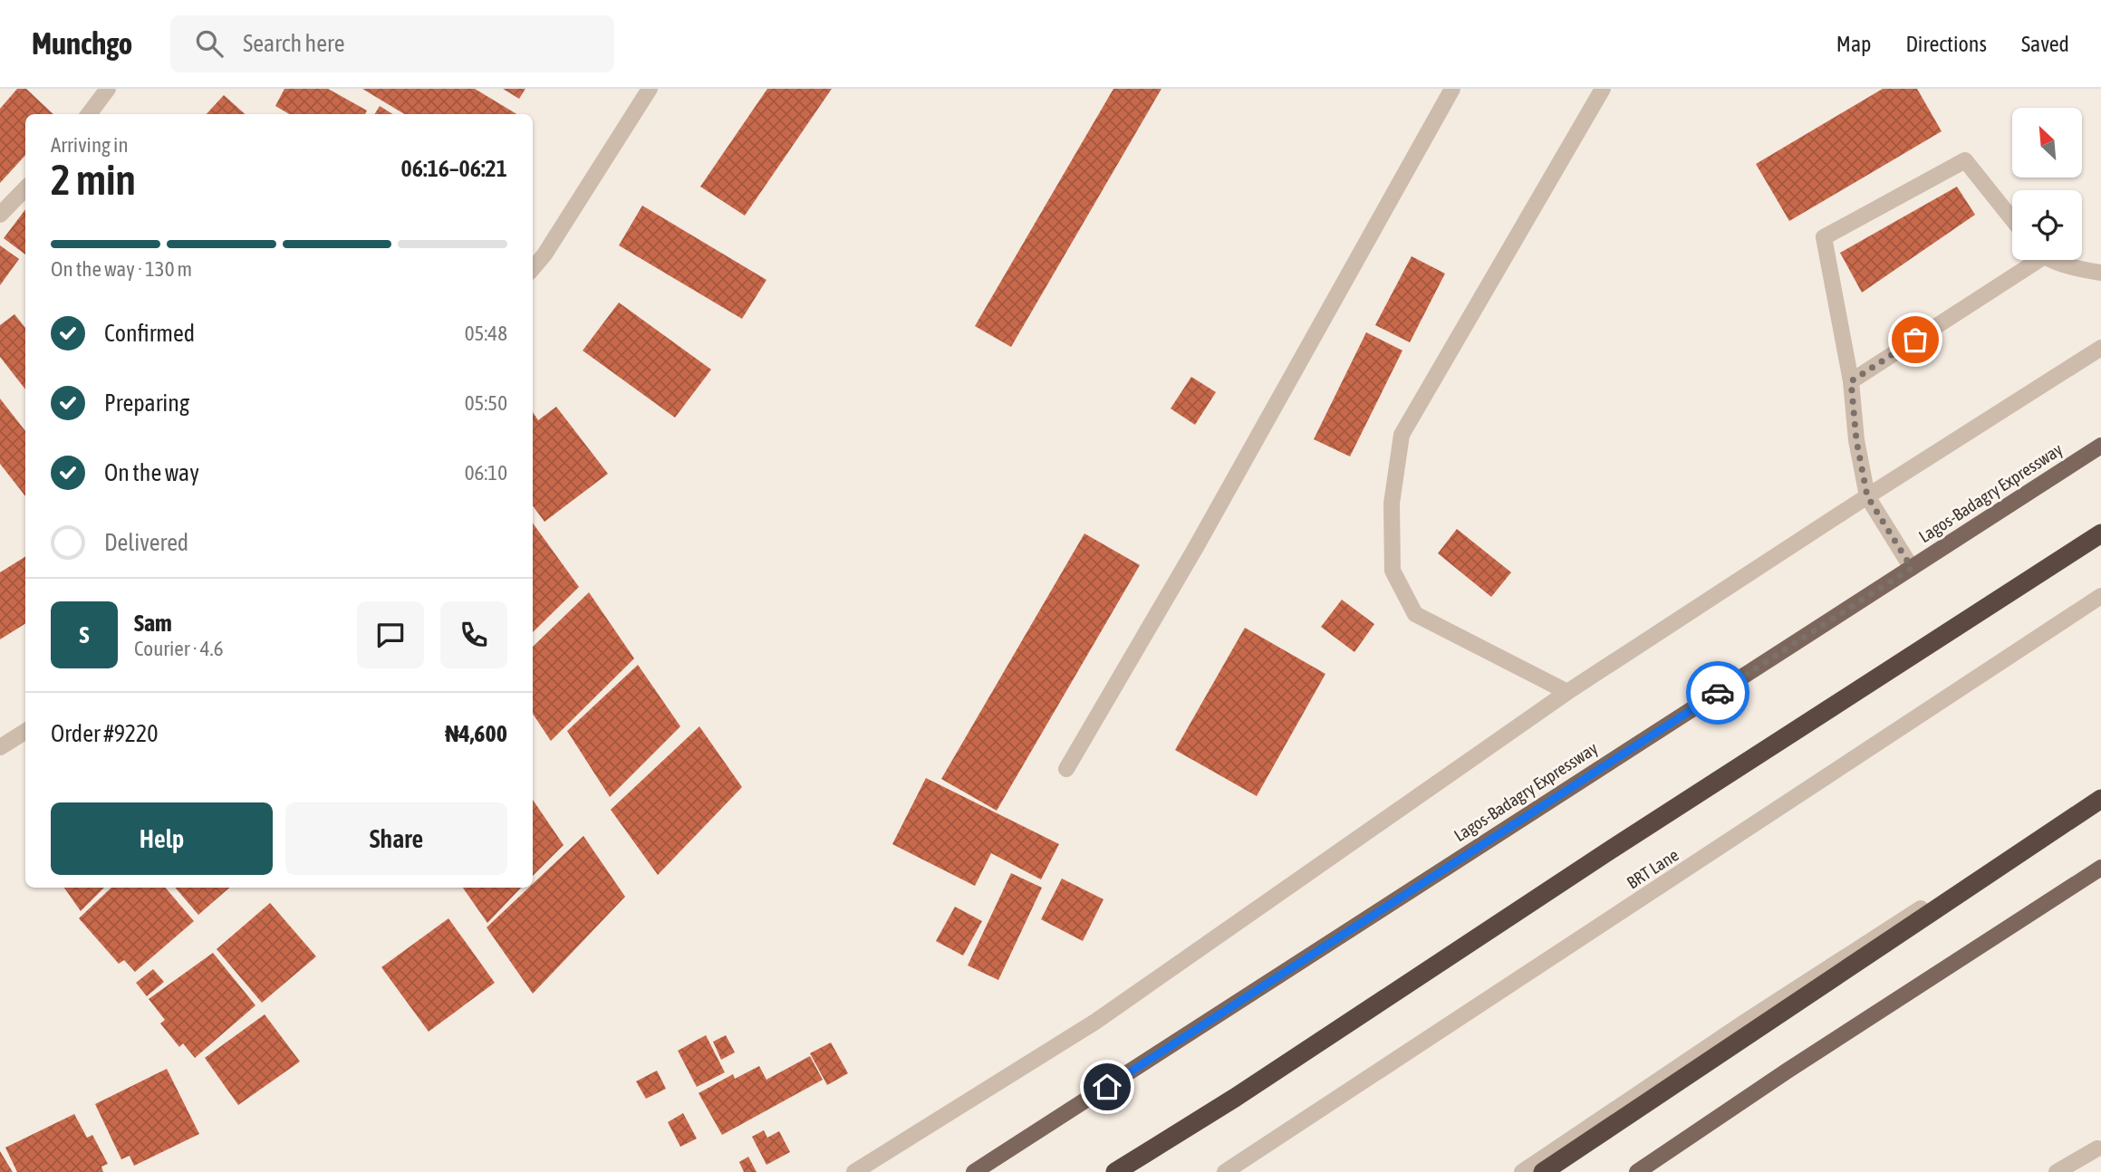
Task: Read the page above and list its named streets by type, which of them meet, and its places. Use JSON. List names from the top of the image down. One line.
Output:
{"streets":{"main road":["Lagos-Badagry Expressway"],"street":["BRT Lane"]},"north":"top left","page":{"header":"Munchgo","search":"Search here","nav":["Map","Directions","Saved"],"heading":["2 min","Arriving in","06:16–06:21"],"panel":["Sam","Courier · 4.6","Order #9220","₦4,600"],"bar":"On the way · 130 m","list":[["Confirmed","05:48"],["Preparing","05:50"],["On the way","06:10"],"Delivered"],"round":"S","buttons":["Help","Share"]}}
